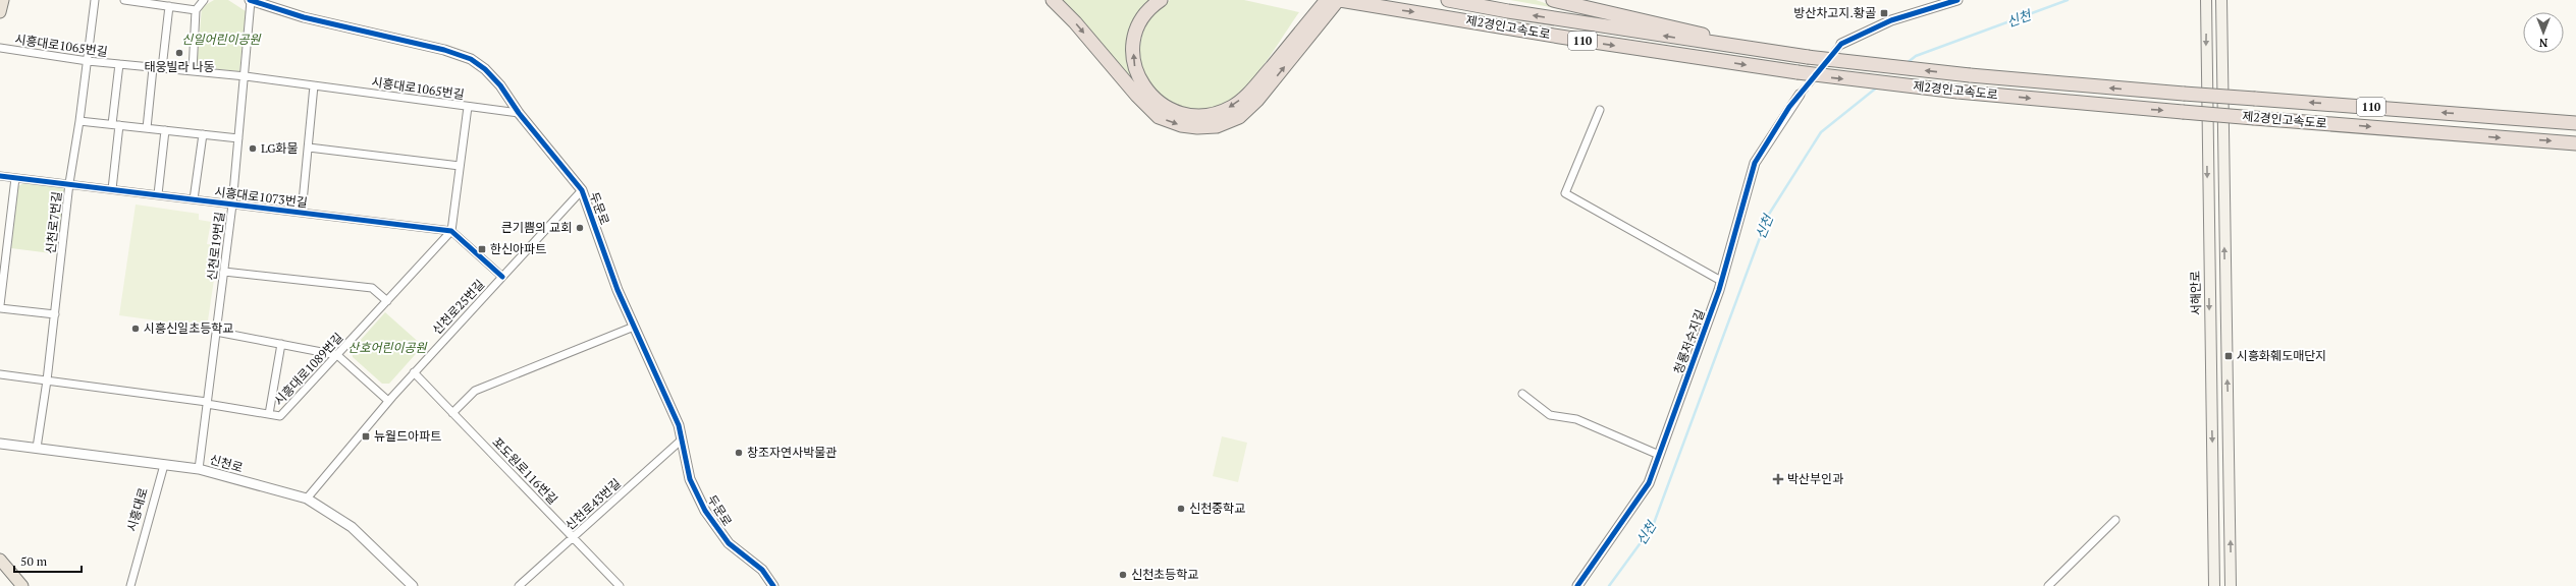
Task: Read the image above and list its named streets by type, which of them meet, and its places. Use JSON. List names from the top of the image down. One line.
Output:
{"streets":{"highway":["제2경인고속도로","110"],"main road":["서해안로"],"street":["시흥대로1065번길","시흥대로1073번길","두문로","신천로7번길","신천로19번길","신천로25번길","청룡저수지길","시흥대로1089번길","신천로","포도원로116번길","신천로43번길","시흥대로"]},"crossings":[["시흥대로1065번길","시흥대로1073번길"],["시흥대로1065번길","두문로"],["시흥대로1065번길","신천로7번길"],["시흥대로1065번길","신천로19번길"],["시흥대로1073번길","신천로7번길"],["시흥대로1073번길","신천로19번길"],["시흥대로1073번길","시흥대로1089번길"],["두문로","신천로19번길"],["두문로","신천로25번길"],["두문로","신천로43번길"],["신천로7번길","시흥대로1089번길"],["신천로7번길","신천로"],["신천로19번길","시흥대로1089번길"],["신천로19번길","신천로"],["신천로25번길","신천로"],["신천로25번길","포도원로116번길"],["신천로","시흥대로"],["포도원로116번길","신천로43번길"]],"water":["신천"],"parks":["신일어린이공원","산호어린이공원"],"places":{"transit":["방산차고지.황골","한신아파트","시흥화훼도매단지","뉴월드아파트"],"other":["태웅빌라 나동","LG화물","큰기쁨의 교회","시흥신일초등학교","창조자연사박물관","신천중학교","신천초등학교"],"health":["박산부인과"]},"scale_bar":"50 m","north":"bottom"}
